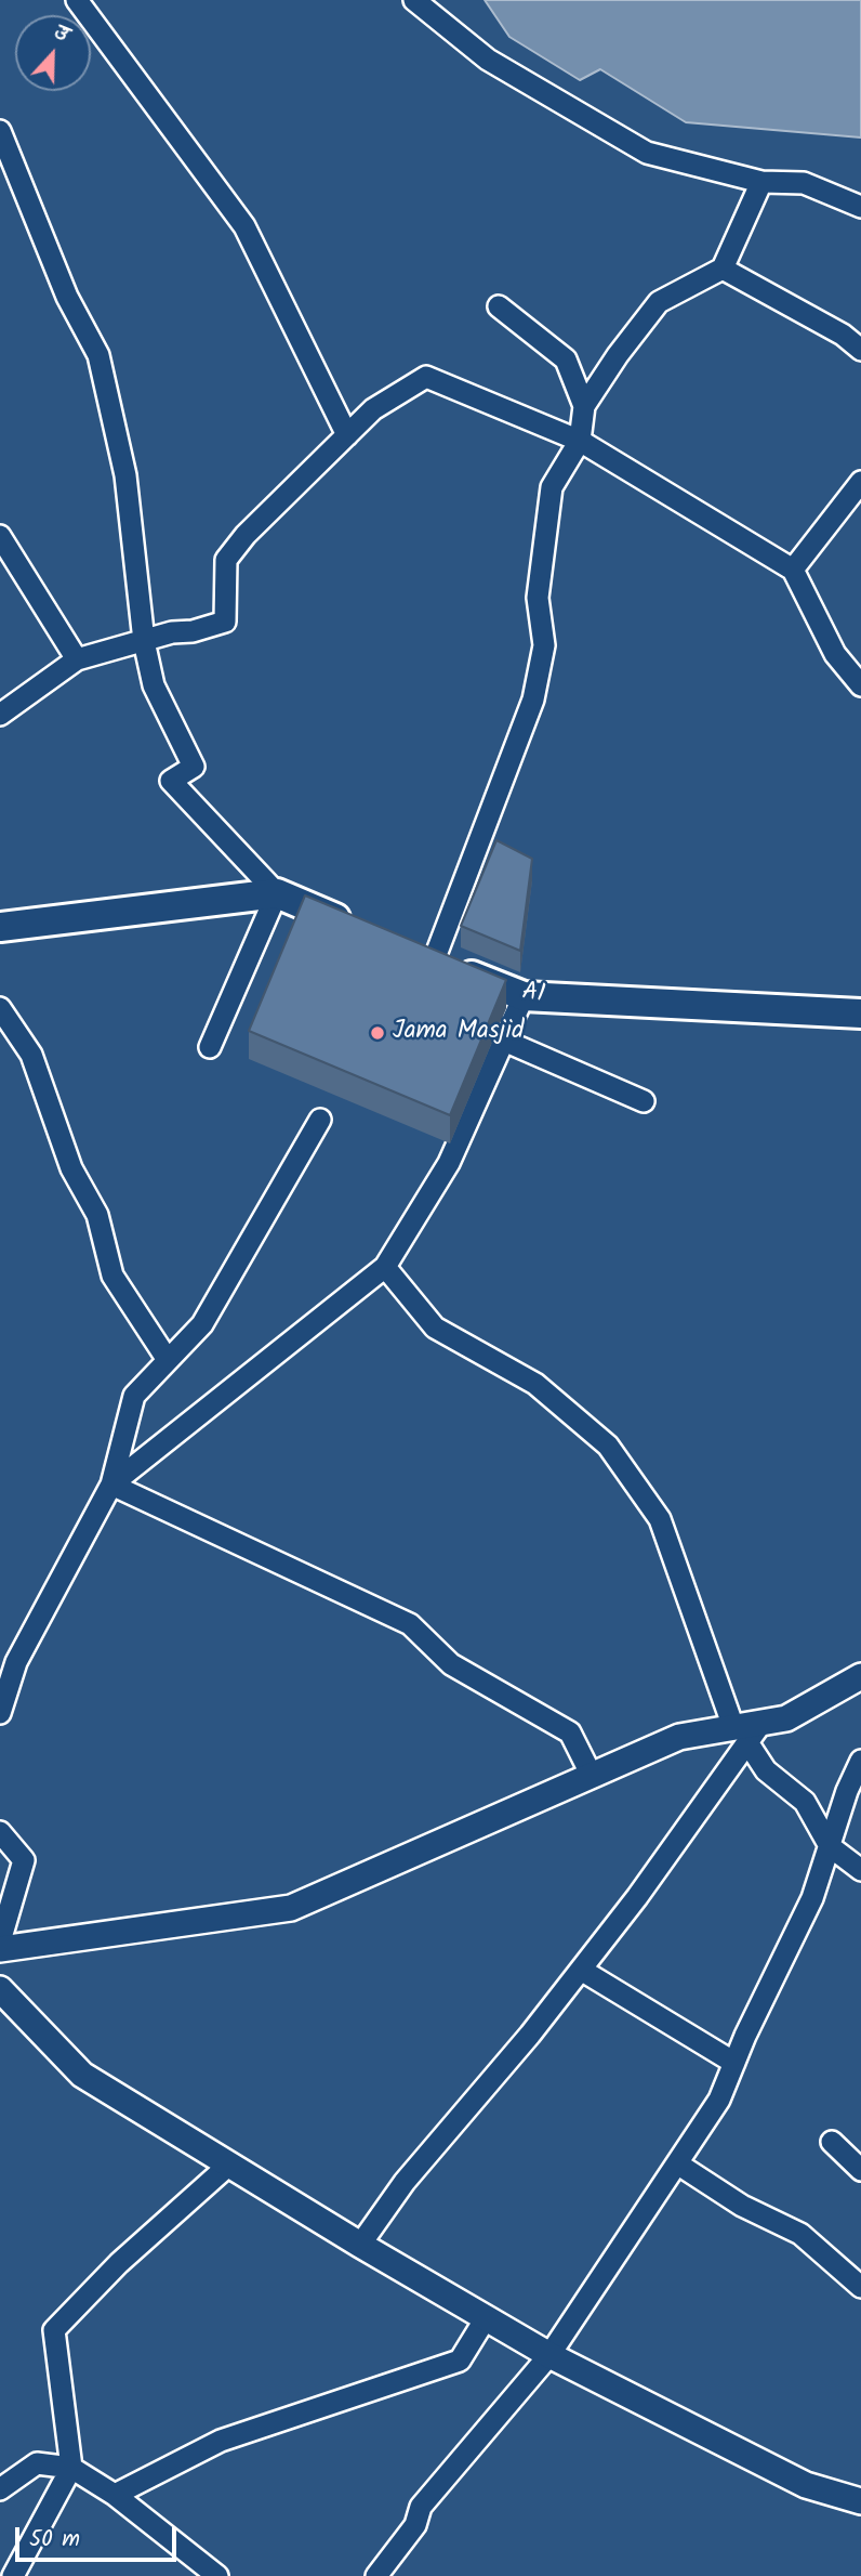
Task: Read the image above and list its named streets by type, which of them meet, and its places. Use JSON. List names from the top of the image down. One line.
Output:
{"streets":{"main road":["A1"]},"places":["Jama Masjid"],"scale_bar":"50 m","north":"top"}
